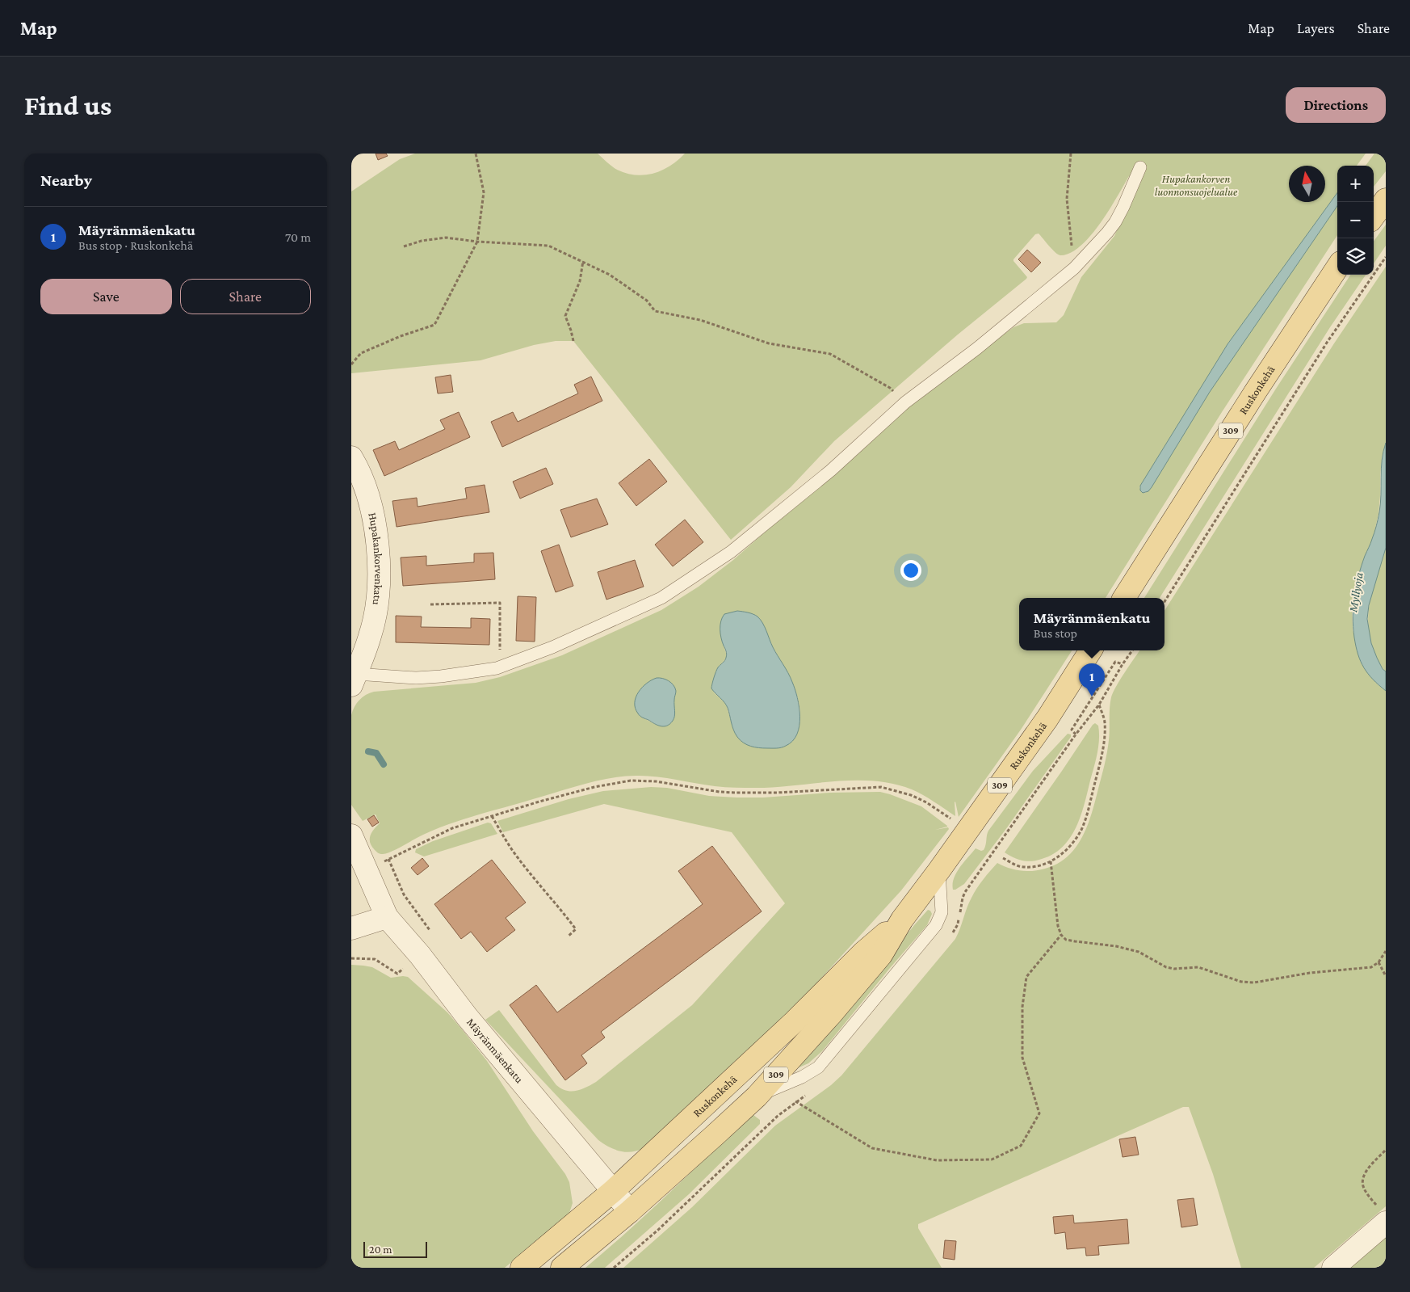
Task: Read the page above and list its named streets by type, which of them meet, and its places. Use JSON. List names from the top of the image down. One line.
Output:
{"streets":{"main road":["Ruskonkehä","309"],"street":["Hupakankorvenkatu","Mäyränmäenkatu"]},"crossings":[["Ruskonkehä","Mäyränmäenkatu"]],"water":["Myllyoja"],"parks":["Hupakankorven luonnonsuojelualue"],"scale_bar":"20 m","north":"top","page":{"header":"Map","nav":["Map","Layers","Share"],"buttons":["Directions",["Save","Share"]],"title":"Find us","heading":"Nearby","map_buttons":["+","−"],"list":[{"mark":"1","name":"Mäyränmäenkatu","note":"Bus stop · Ruskonkehä","value":"70 m"}],"popup":["Mäyränmäenkatu","Bus stop"],"pins":"1","scale":"20 m"}}
